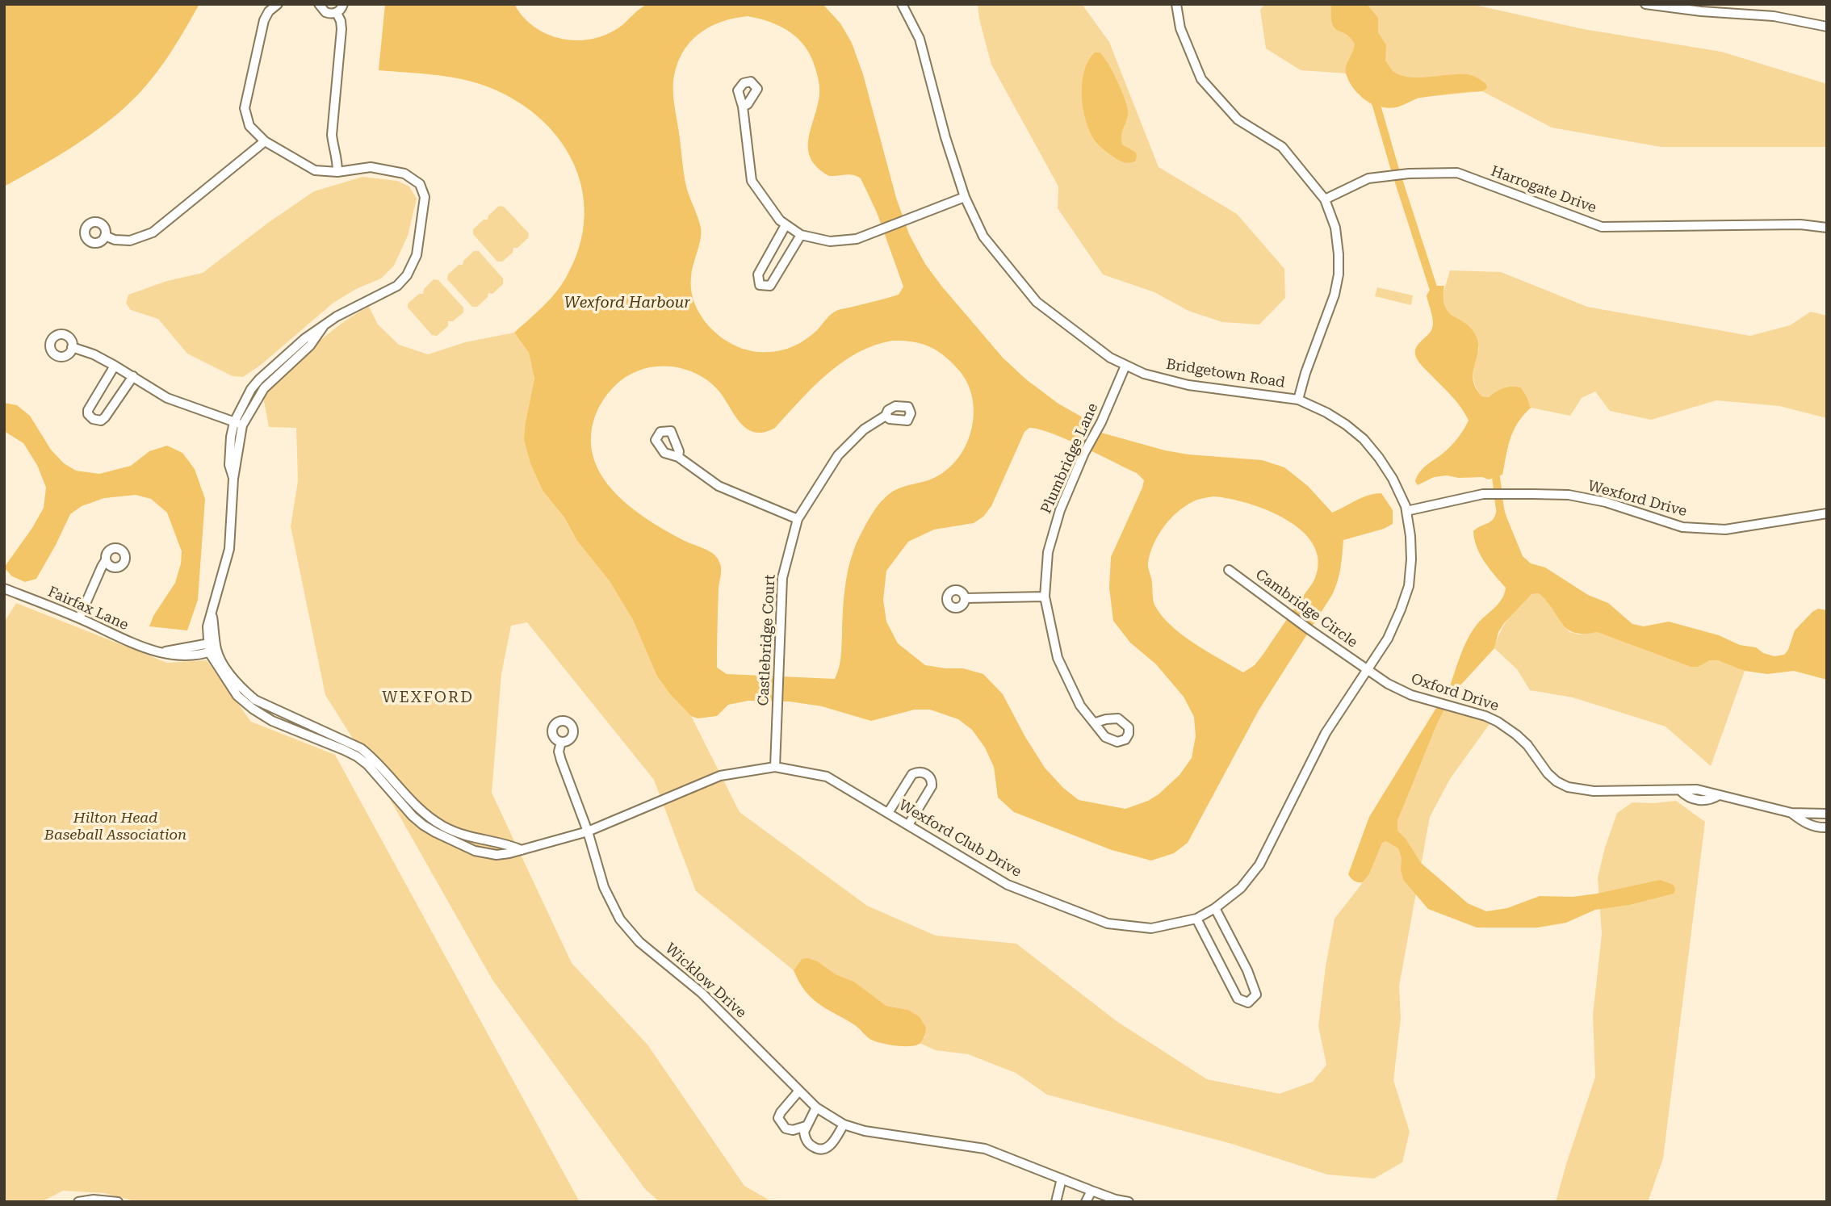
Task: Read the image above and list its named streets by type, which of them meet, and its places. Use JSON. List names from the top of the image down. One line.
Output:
{"streets":{"street":["Harrogate Drive","Bridgetown Road","Plumbridge Lane","Wexford Drive","Fairfax Lane","Cambridge Circle","Castlebridge Court","Oxford Drive","Wexford Club Drive","Wicklow Drive"]},"crossings":[["Bridgetown Road","Plumbridge Lane"],["Bridgetown Road","Wexford Drive"],["Bridgetown Road","Wexford Club Drive"],["Wexford Drive","Wexford Club Drive"],["Fairfax Lane","Wexford Club Drive"],["Cambridge Circle","Oxford Drive"],["Cambridge Circle","Wexford Club Drive"],["Castlebridge Court","Wexford Club Drive"],["Oxford Drive","Wexford Club Drive"],["Wexford Club Drive","Wicklow Drive"]],"districts":["WEXFORD"],"water":["Wexford Harbour"],"parks":["Hilton Head Baseball Association"]}
